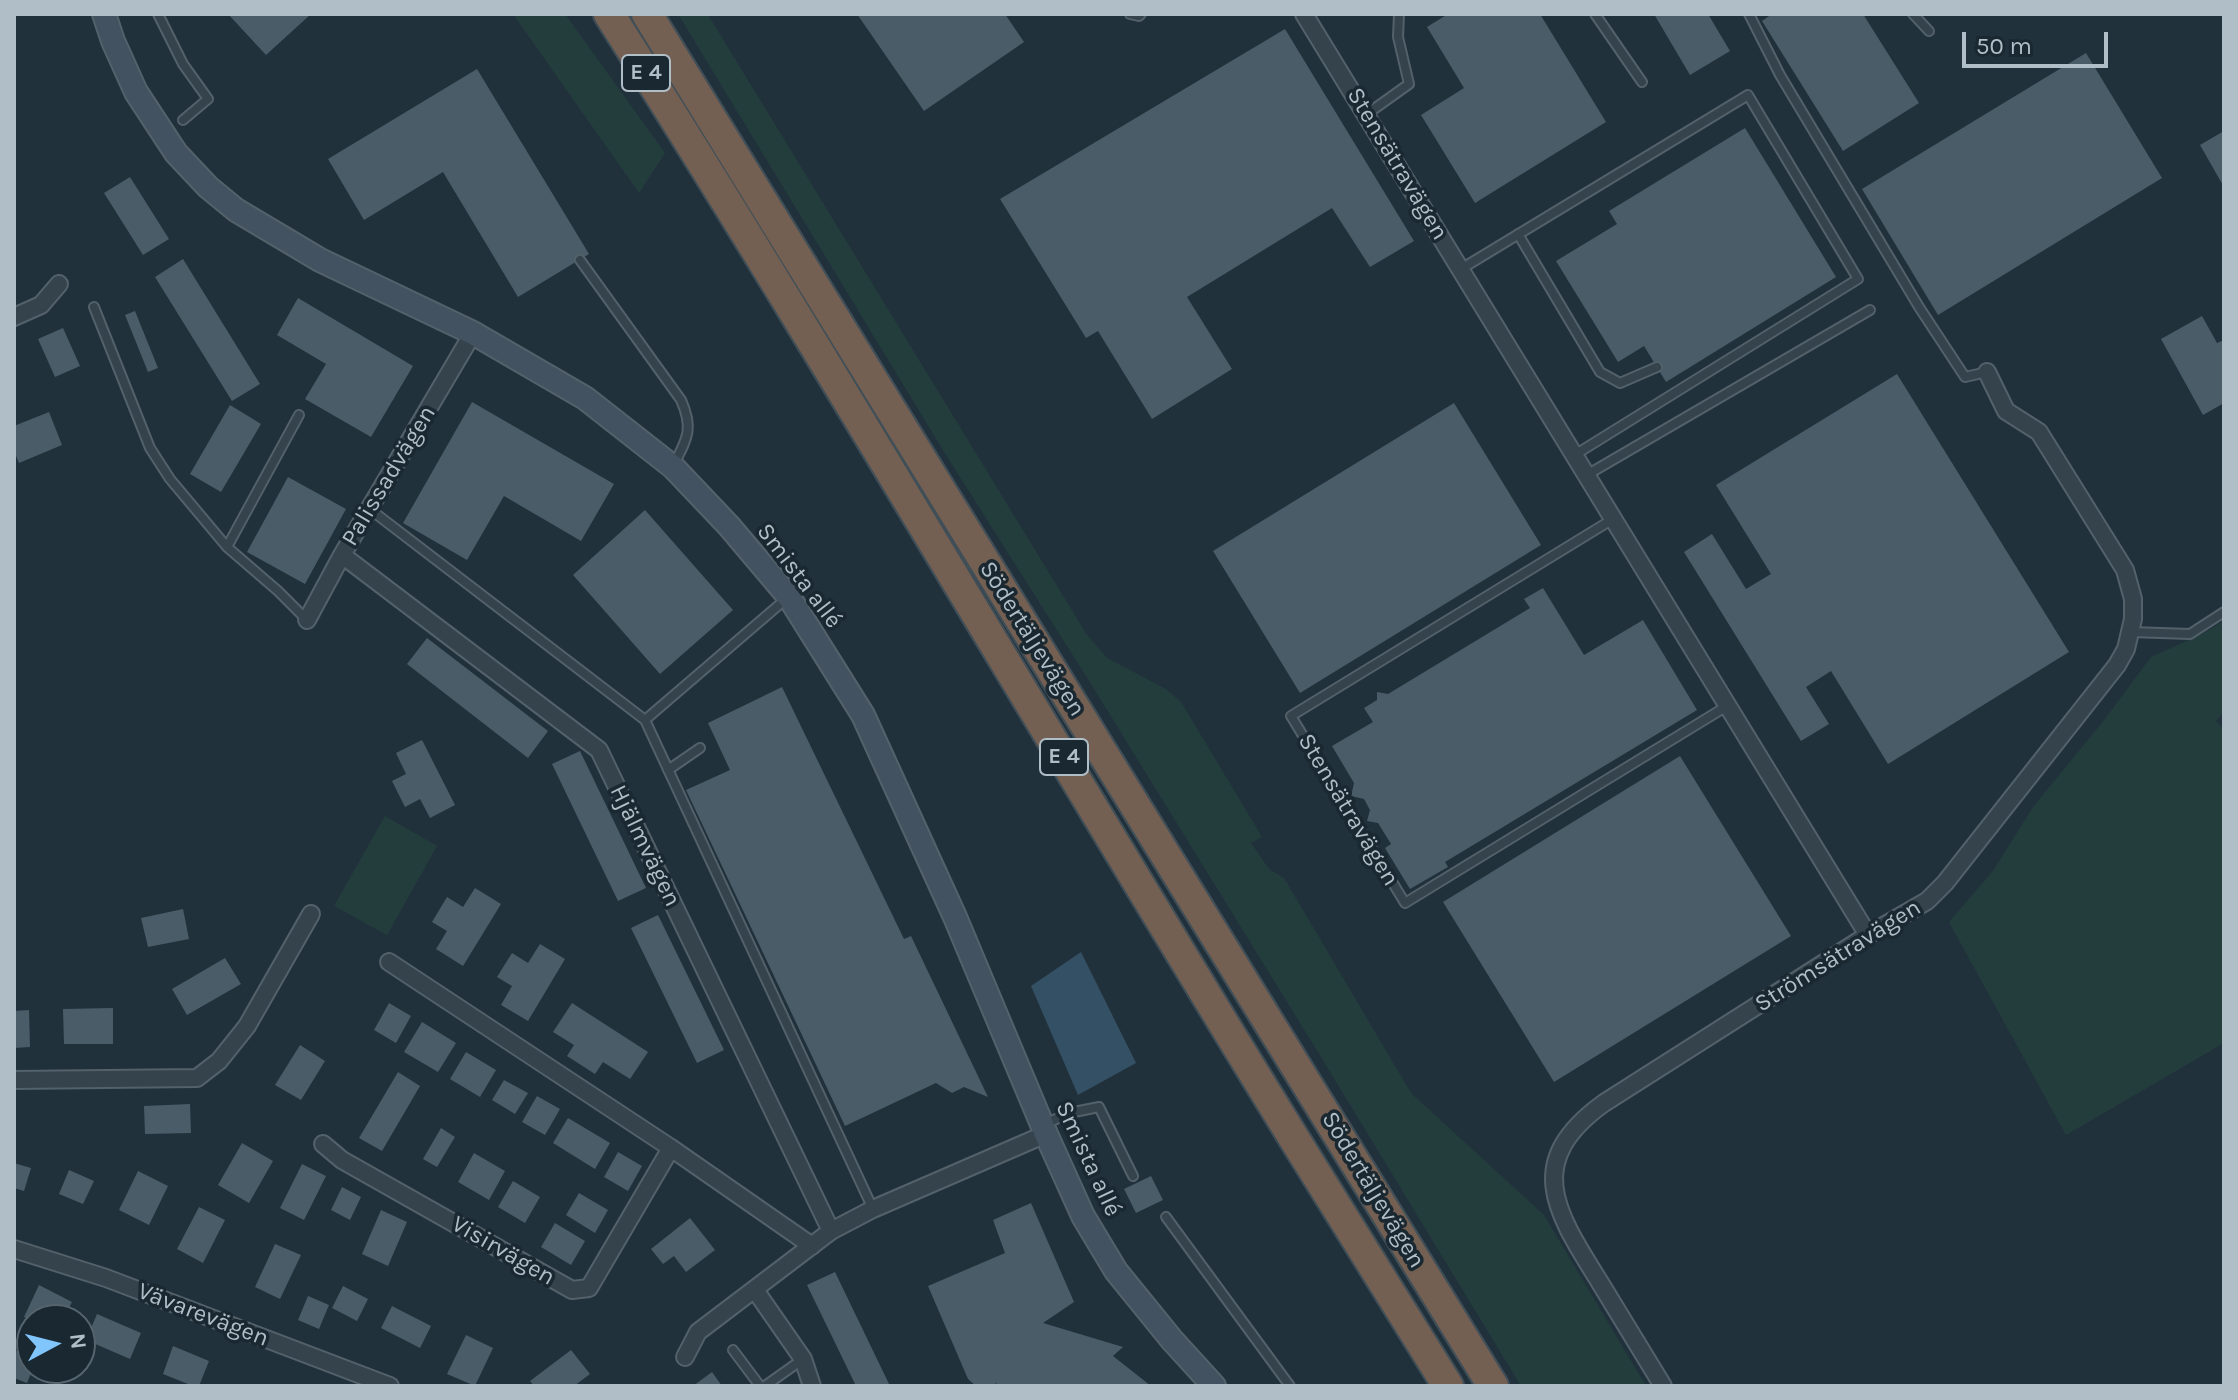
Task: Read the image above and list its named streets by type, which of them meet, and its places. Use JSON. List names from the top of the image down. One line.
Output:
{"streets":{"highway":["E 4","Södertäljevägen"],"street":["Stensätravägen","Palissadvägen","Smista allé","Hjälmvägen","Strömsätravägen","Visirvägen","Vävarevägen"]},"crossings":[["Stensätravägen","Strömsätravägen"],["Palissadvägen","Smista allé"],["Palissadvägen","Hjälmvägen"]],"scale_bar":"50 m","north":"right"}
